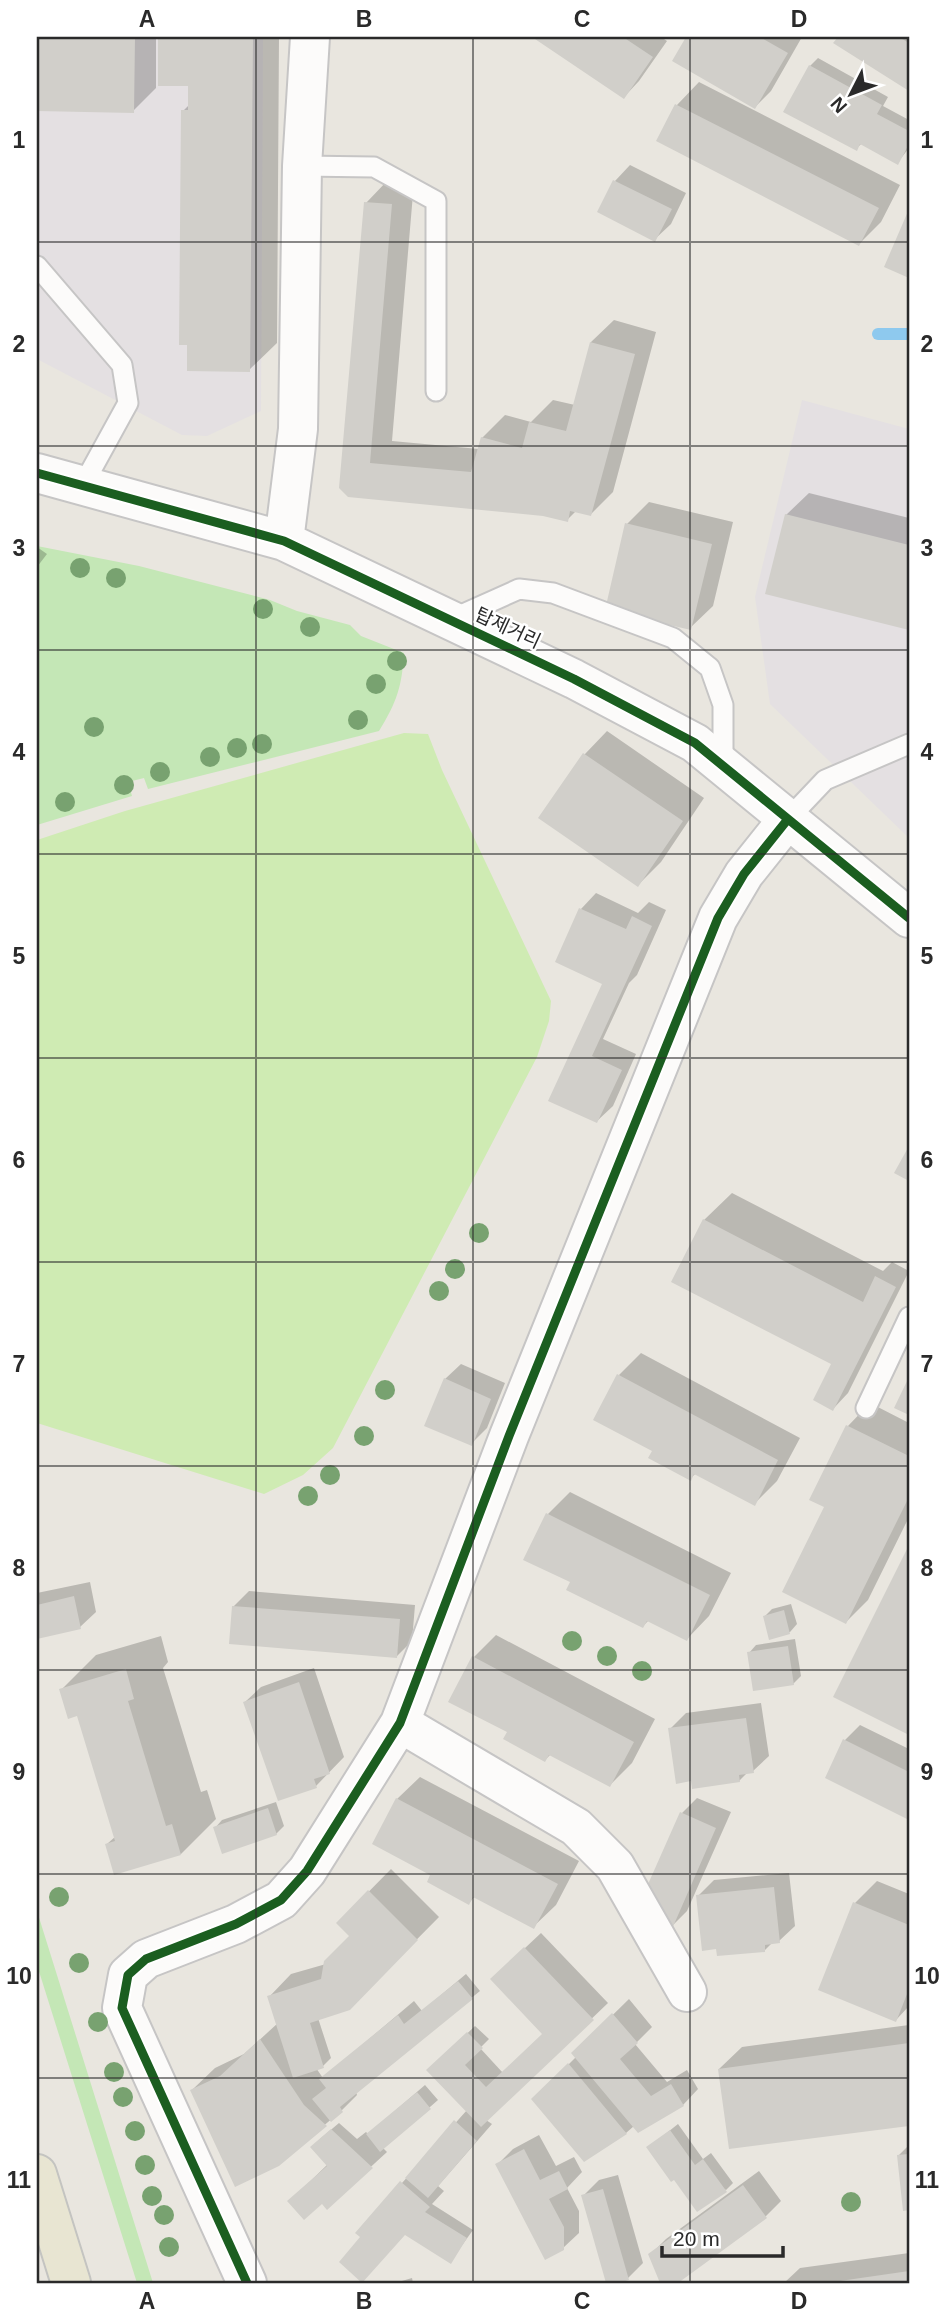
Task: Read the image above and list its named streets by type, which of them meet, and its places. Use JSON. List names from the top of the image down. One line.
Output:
{"streets":{"street":["탑제거리"]},"scale_bar":"20 m","north":"bottom left","grid":{"columns":["A","B","C","D"],"rows":["1","2","3","4","5","6","7","8","9","10","11"]}}
